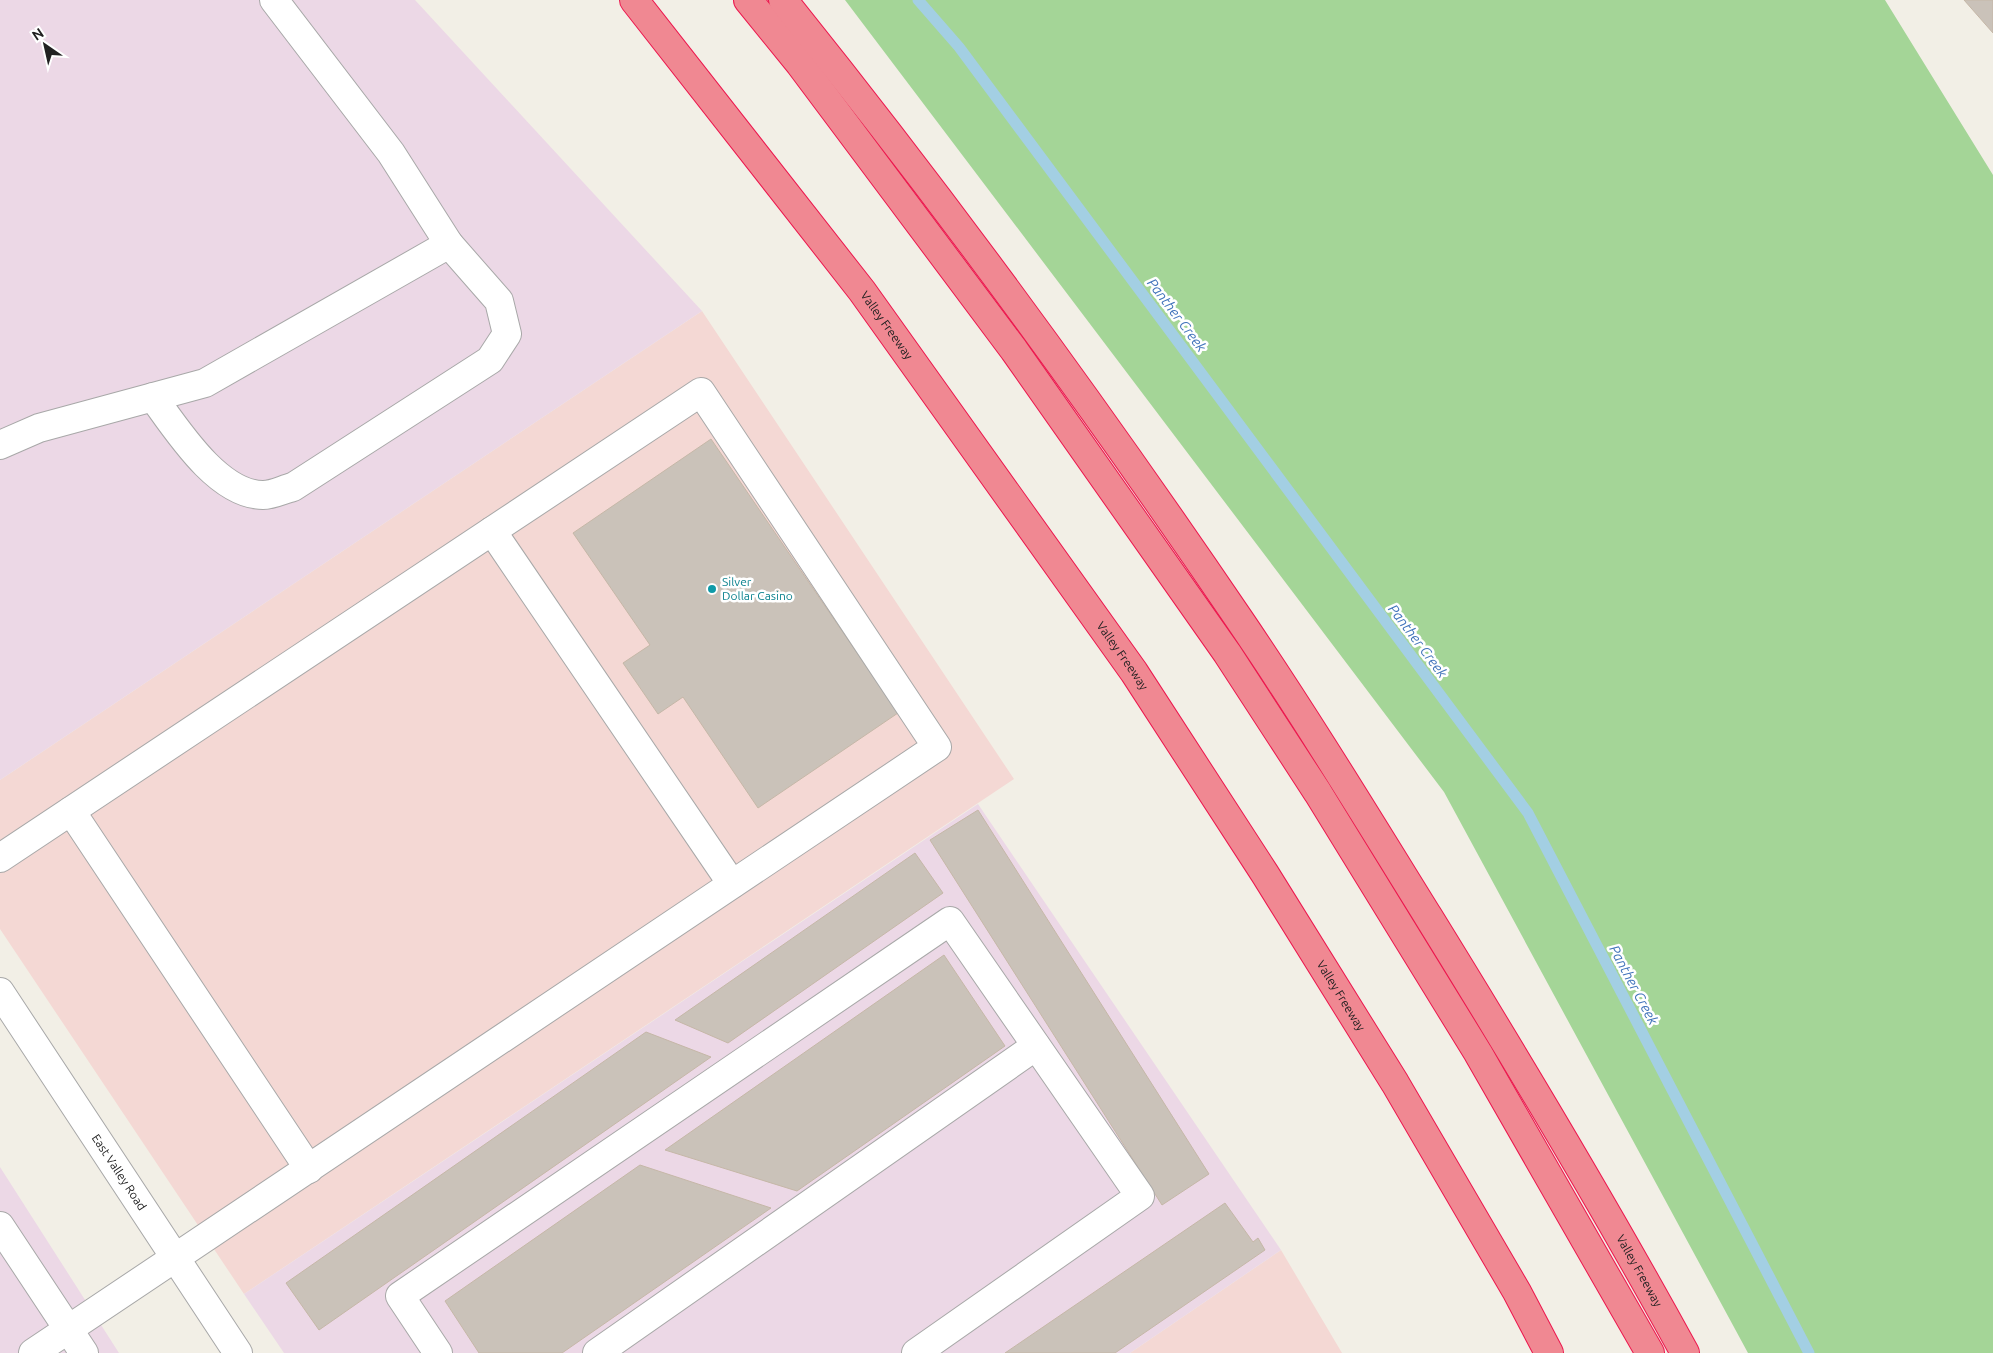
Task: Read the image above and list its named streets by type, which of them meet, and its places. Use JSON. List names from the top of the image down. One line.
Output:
{"streets":{"highway":["Valley Freeway"],"street":["East Valley Road"]},"water":["Panther Creek"],"places":["Silver Dollar Casino"],"north":"top left"}
